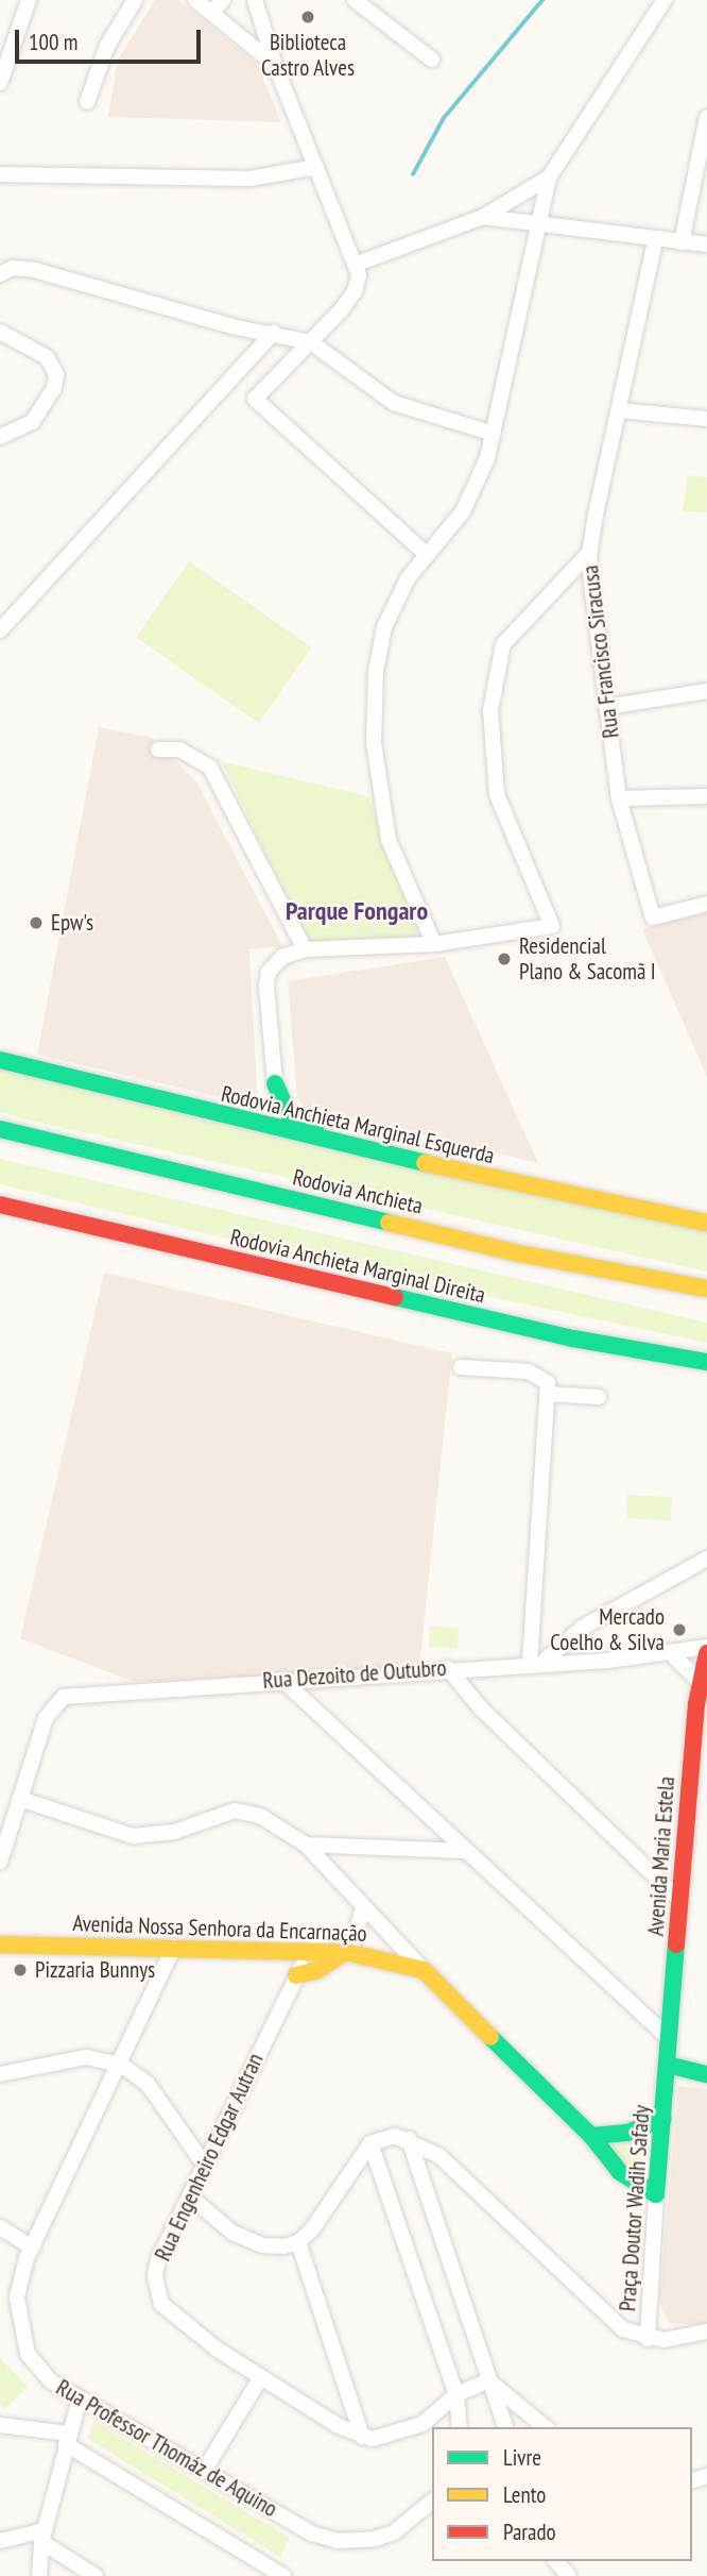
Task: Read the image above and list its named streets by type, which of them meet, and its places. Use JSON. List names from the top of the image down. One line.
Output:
{"streets":{"main road":["Rodovia Anchieta Marginal Esquerda","Rodovia Anchieta","Rodovia Anchieta Marginal Direita","Avenida Maria Estela","Avenida Nossa Senhora da Encarnação","Praça Doutor Wadih Safady"],"street":["Rua Francisco Siracusa","Rua Dezoito de Outubro","Rua Engenheiro Edgar Autran","Rua Professor Thomáz de Aquino"]},"crossings":[["Rua Dezoito de Outubro","Avenida Maria Estela"],["Avenida Maria Estela","Praça Doutor Wadih Safady"],["Avenida Nossa Senhora da Encarnação","Rua Engenheiro Edgar Autran"],["Avenida Nossa Senhora da Encarnação","Praça Doutor Wadih Safady"],["Avenida Nossa Senhora da Encarnação","Rua Professor Thomáz de Aquino"]],"districts":["Parque Fongaro"],"places":["Biblioteca Castro Alves","Epw's","Residencial Plano & Sacomã I","Mercado Coelho & Silva","Pizzaria Bunnys"],"legend":["Livre","Lento","Parado"],"scale_bar":"100 m"}
